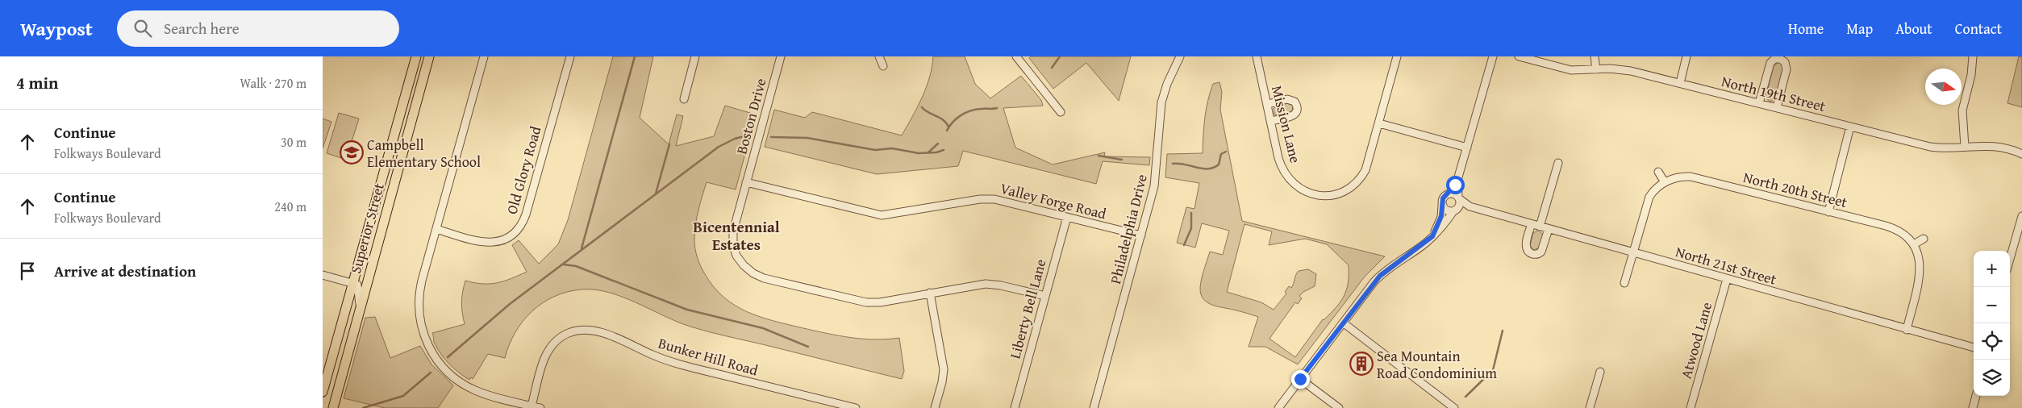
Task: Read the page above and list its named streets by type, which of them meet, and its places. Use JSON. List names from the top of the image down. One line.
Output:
{"streets":{"main road":["Superior Street"],"street":["North 19th Street","Boston Drive","Mission Lane","Old Glory Road","North 20th Street","Valley Forge Road","Philadelphia Drive","North 21st Street","Liberty Bell Lane","Atwood Lane","Bunker Hill Road"]},"crossings":[["Boston Drive","Valley Forge Road"],["Boston Drive","Liberty Bell Lane"],["Valley Forge Road","Philadelphia Drive"],["Valley Forge Road","Liberty Bell Lane"],["North 21st Street","Atwood Lane"]],"districts":["Bicentennial Estates"],"places":{"school or university":["Campbell Elementary School"],"building":["Sea Mountain Road Condominium"]},"north":"right","page":{"header":"Waypost","search":"Search here","nav":["Home","Map","About","Contact"],"heading":["4 min","Walk · 270 m"],"list":[["Continue","Folkways Boulevard","30 m"],["Continue","Folkways Boulevard","240 m"],"Arrive at destination"],"map_buttons":["+","−"]}}
